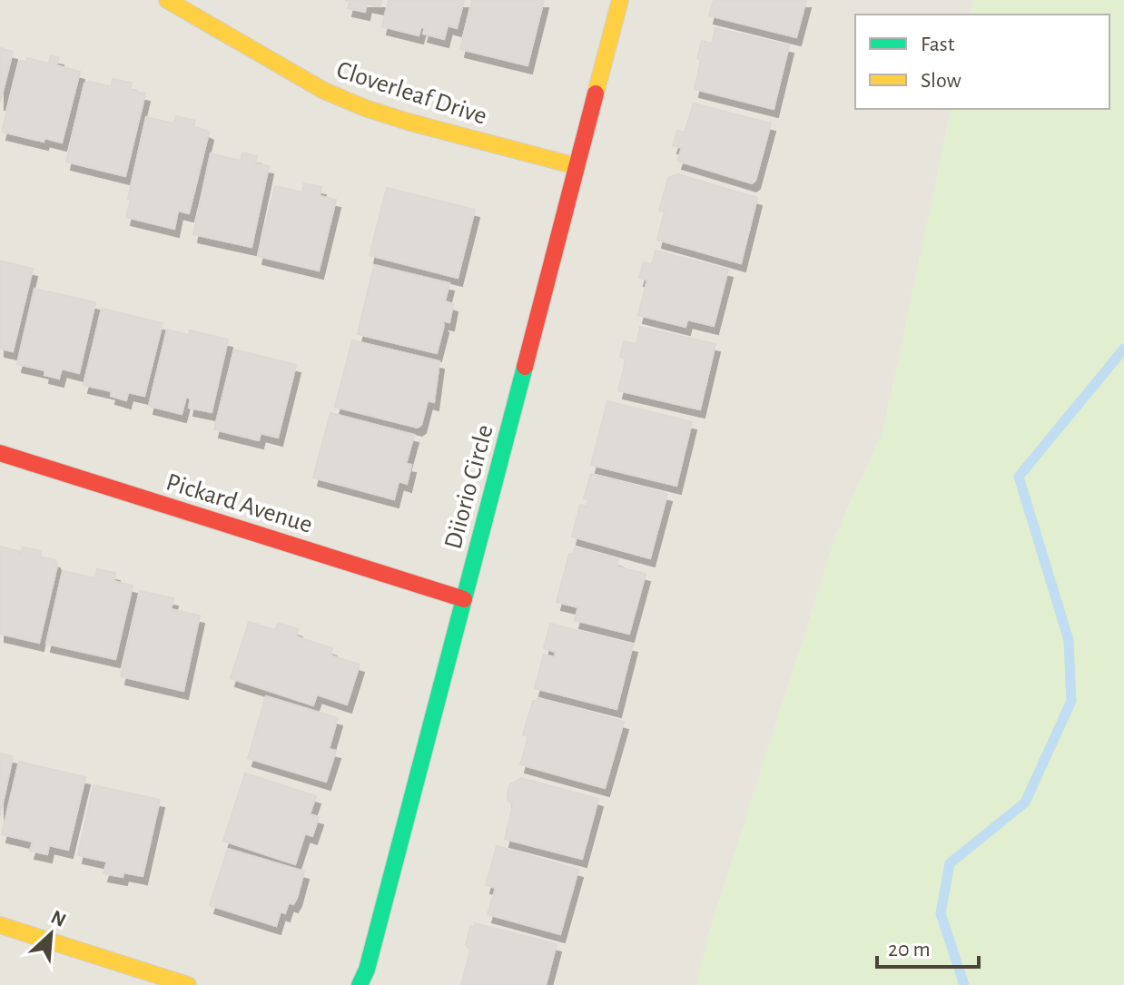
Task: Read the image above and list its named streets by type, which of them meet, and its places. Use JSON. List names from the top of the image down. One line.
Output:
{"streets":{"street":["Cloverleaf Drive","Diiorio Circle","Pickard Avenue"]},"crossings":[["Cloverleaf Drive","Diiorio Circle"],["Diiorio Circle","Pickard Avenue"]],"legend":["Fast","Slow"],"scale_bar":"20 m","north":"top right"}
